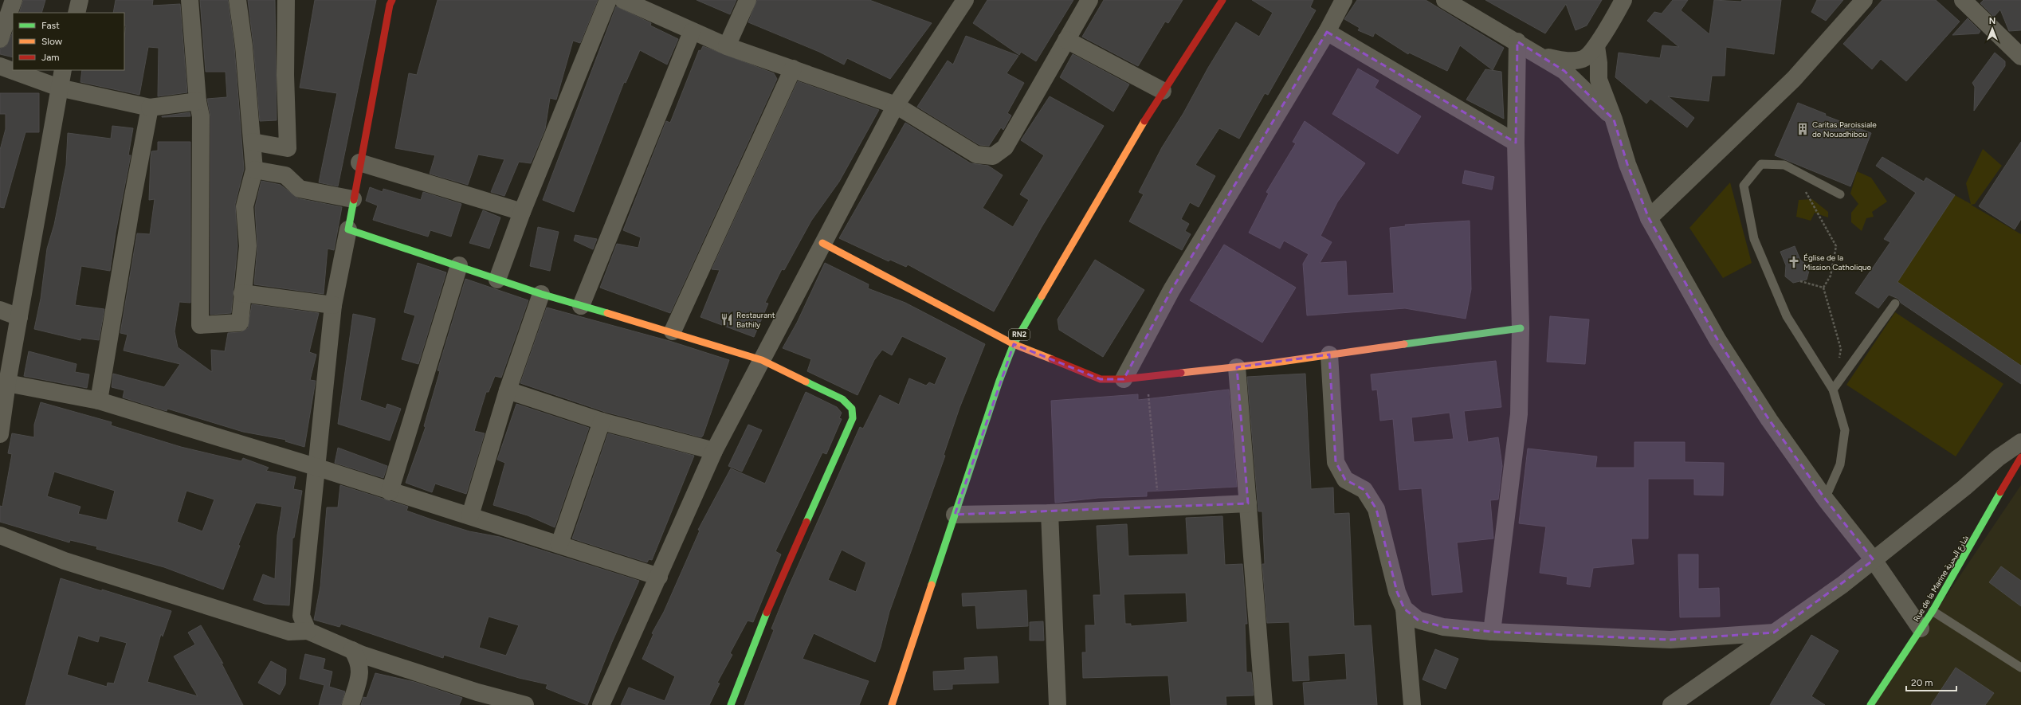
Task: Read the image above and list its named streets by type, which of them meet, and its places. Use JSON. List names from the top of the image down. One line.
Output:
{"streets":{"main road":["RN2","Rue de la Marine شارع البحرية"]},"places":{"building":["Caritas Paroissiale de Nouadhibou"],"church":["Église de la Mission Catholique"],"restaurant":["Restaurant Bathily"]},"legend":["Fast","Slow","Jam"],"scale_bar":"20 m","north":"top"}
